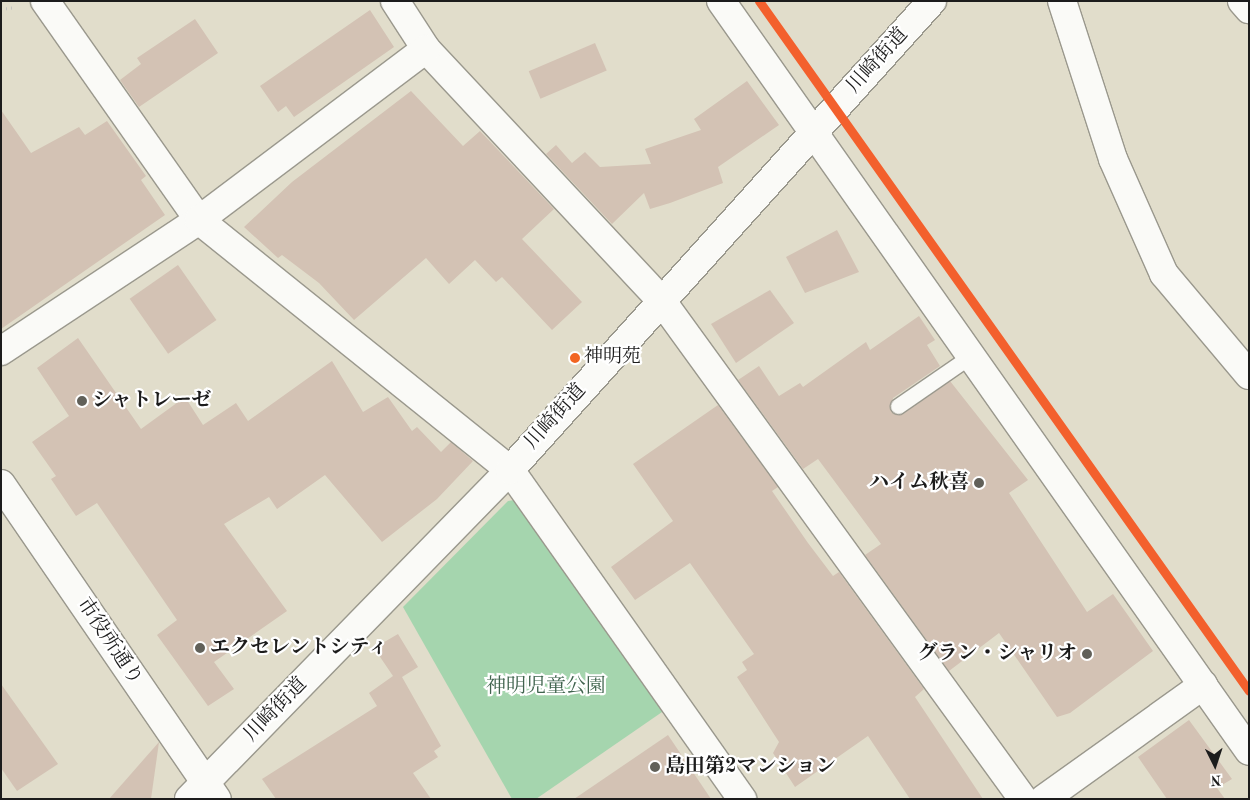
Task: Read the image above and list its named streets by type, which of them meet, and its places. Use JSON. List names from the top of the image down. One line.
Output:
{"streets":{"street":["川崎街道","市役所通り"]},"crossings":[["川崎街道","市役所通り"]],"parks":["神明児童公園"],"places":["神明苑","シャトレーゼ","ハイム秋喜","エクセレントシティ","グラン・シャリオ","島田第2マンション"],"north":"bottom"}
